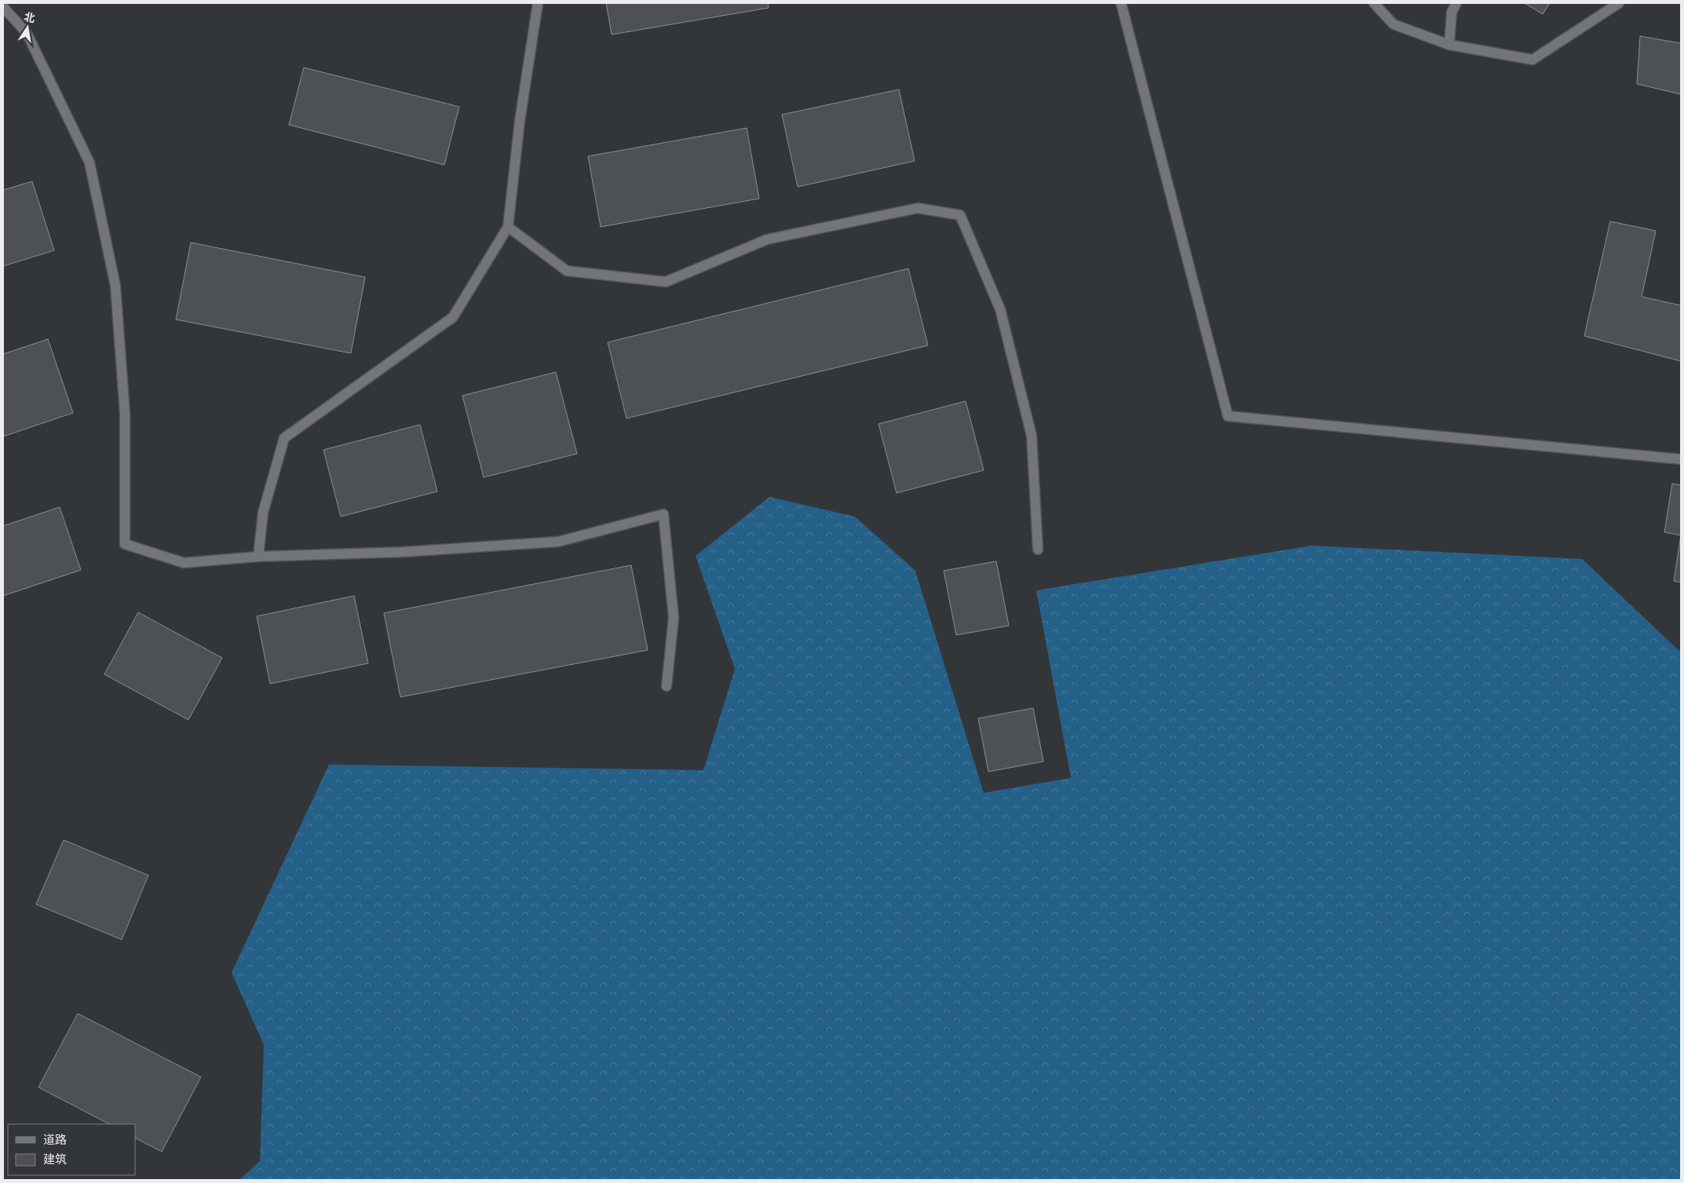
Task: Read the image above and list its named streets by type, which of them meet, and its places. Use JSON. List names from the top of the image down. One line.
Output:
{"legend":["道路","建筑"],"north":"top"}
